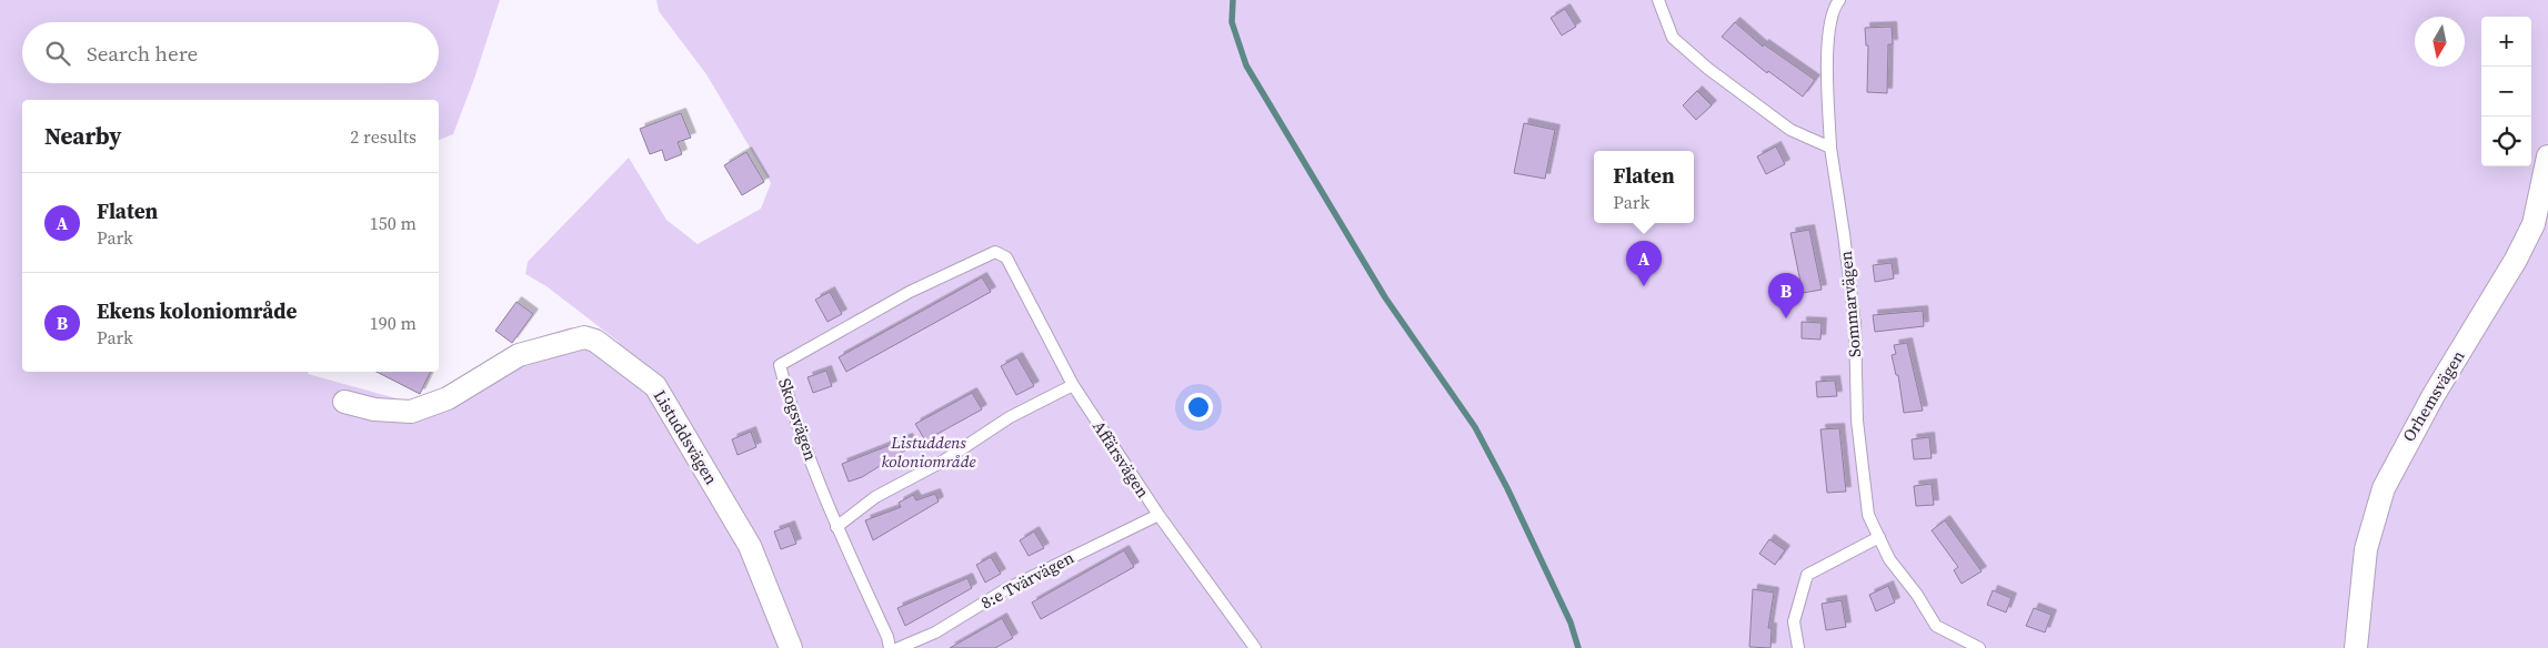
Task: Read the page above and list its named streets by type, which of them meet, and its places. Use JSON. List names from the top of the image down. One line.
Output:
{"streets":{"street":["Orhemsvägen","Listuddsvägen"],"lane":["Sommarvägen","Skogsvägen","Affärsvägen","8:e Tvärvägen"]},"crossings":[["Skogsvägen","Affärsvägen"],["Affärsvägen","8:e Tvärvägen"]],"parks":["Listuddens koloniområde"],"north":"bottom","page":{"map_buttons":["+","−"],"search":"Search here","heading":["Nearby","2 results"],"popup":["Flaten","Park"],"list":[{"mark":"A","name":"Flaten","note":"Park","value":"150 m"},{"mark":"B","name":"Ekens koloniområde","note":"Park","value":"190 m"}],"pins":["A","B"]}}
